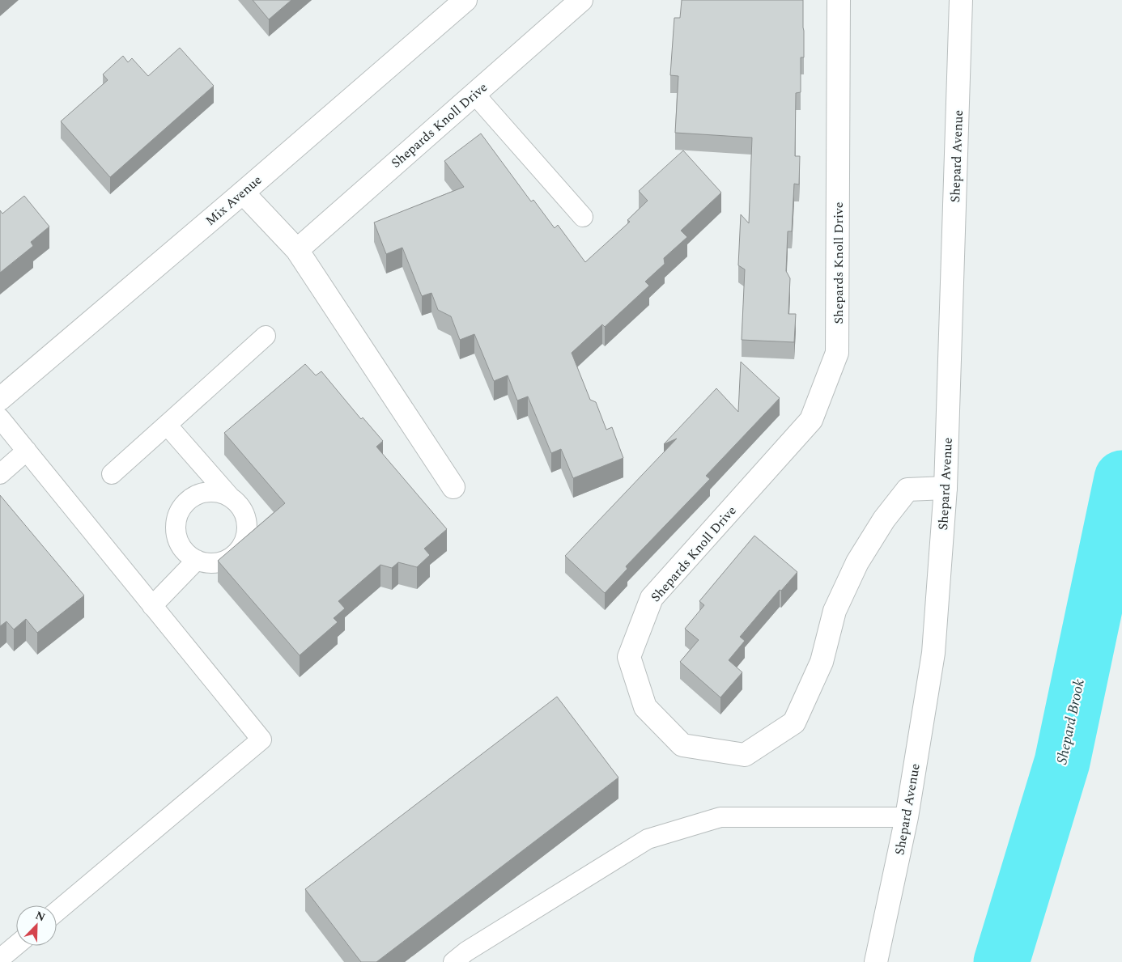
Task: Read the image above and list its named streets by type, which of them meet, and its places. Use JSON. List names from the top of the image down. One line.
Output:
{"streets":{"street":["Shepards Knoll Drive","Shepard Avenue","Mix Avenue"]},"crossings":[["Shepards Knoll Drive","Shepard Avenue"]],"water":["Shepard Brook"],"north":"top right"}
